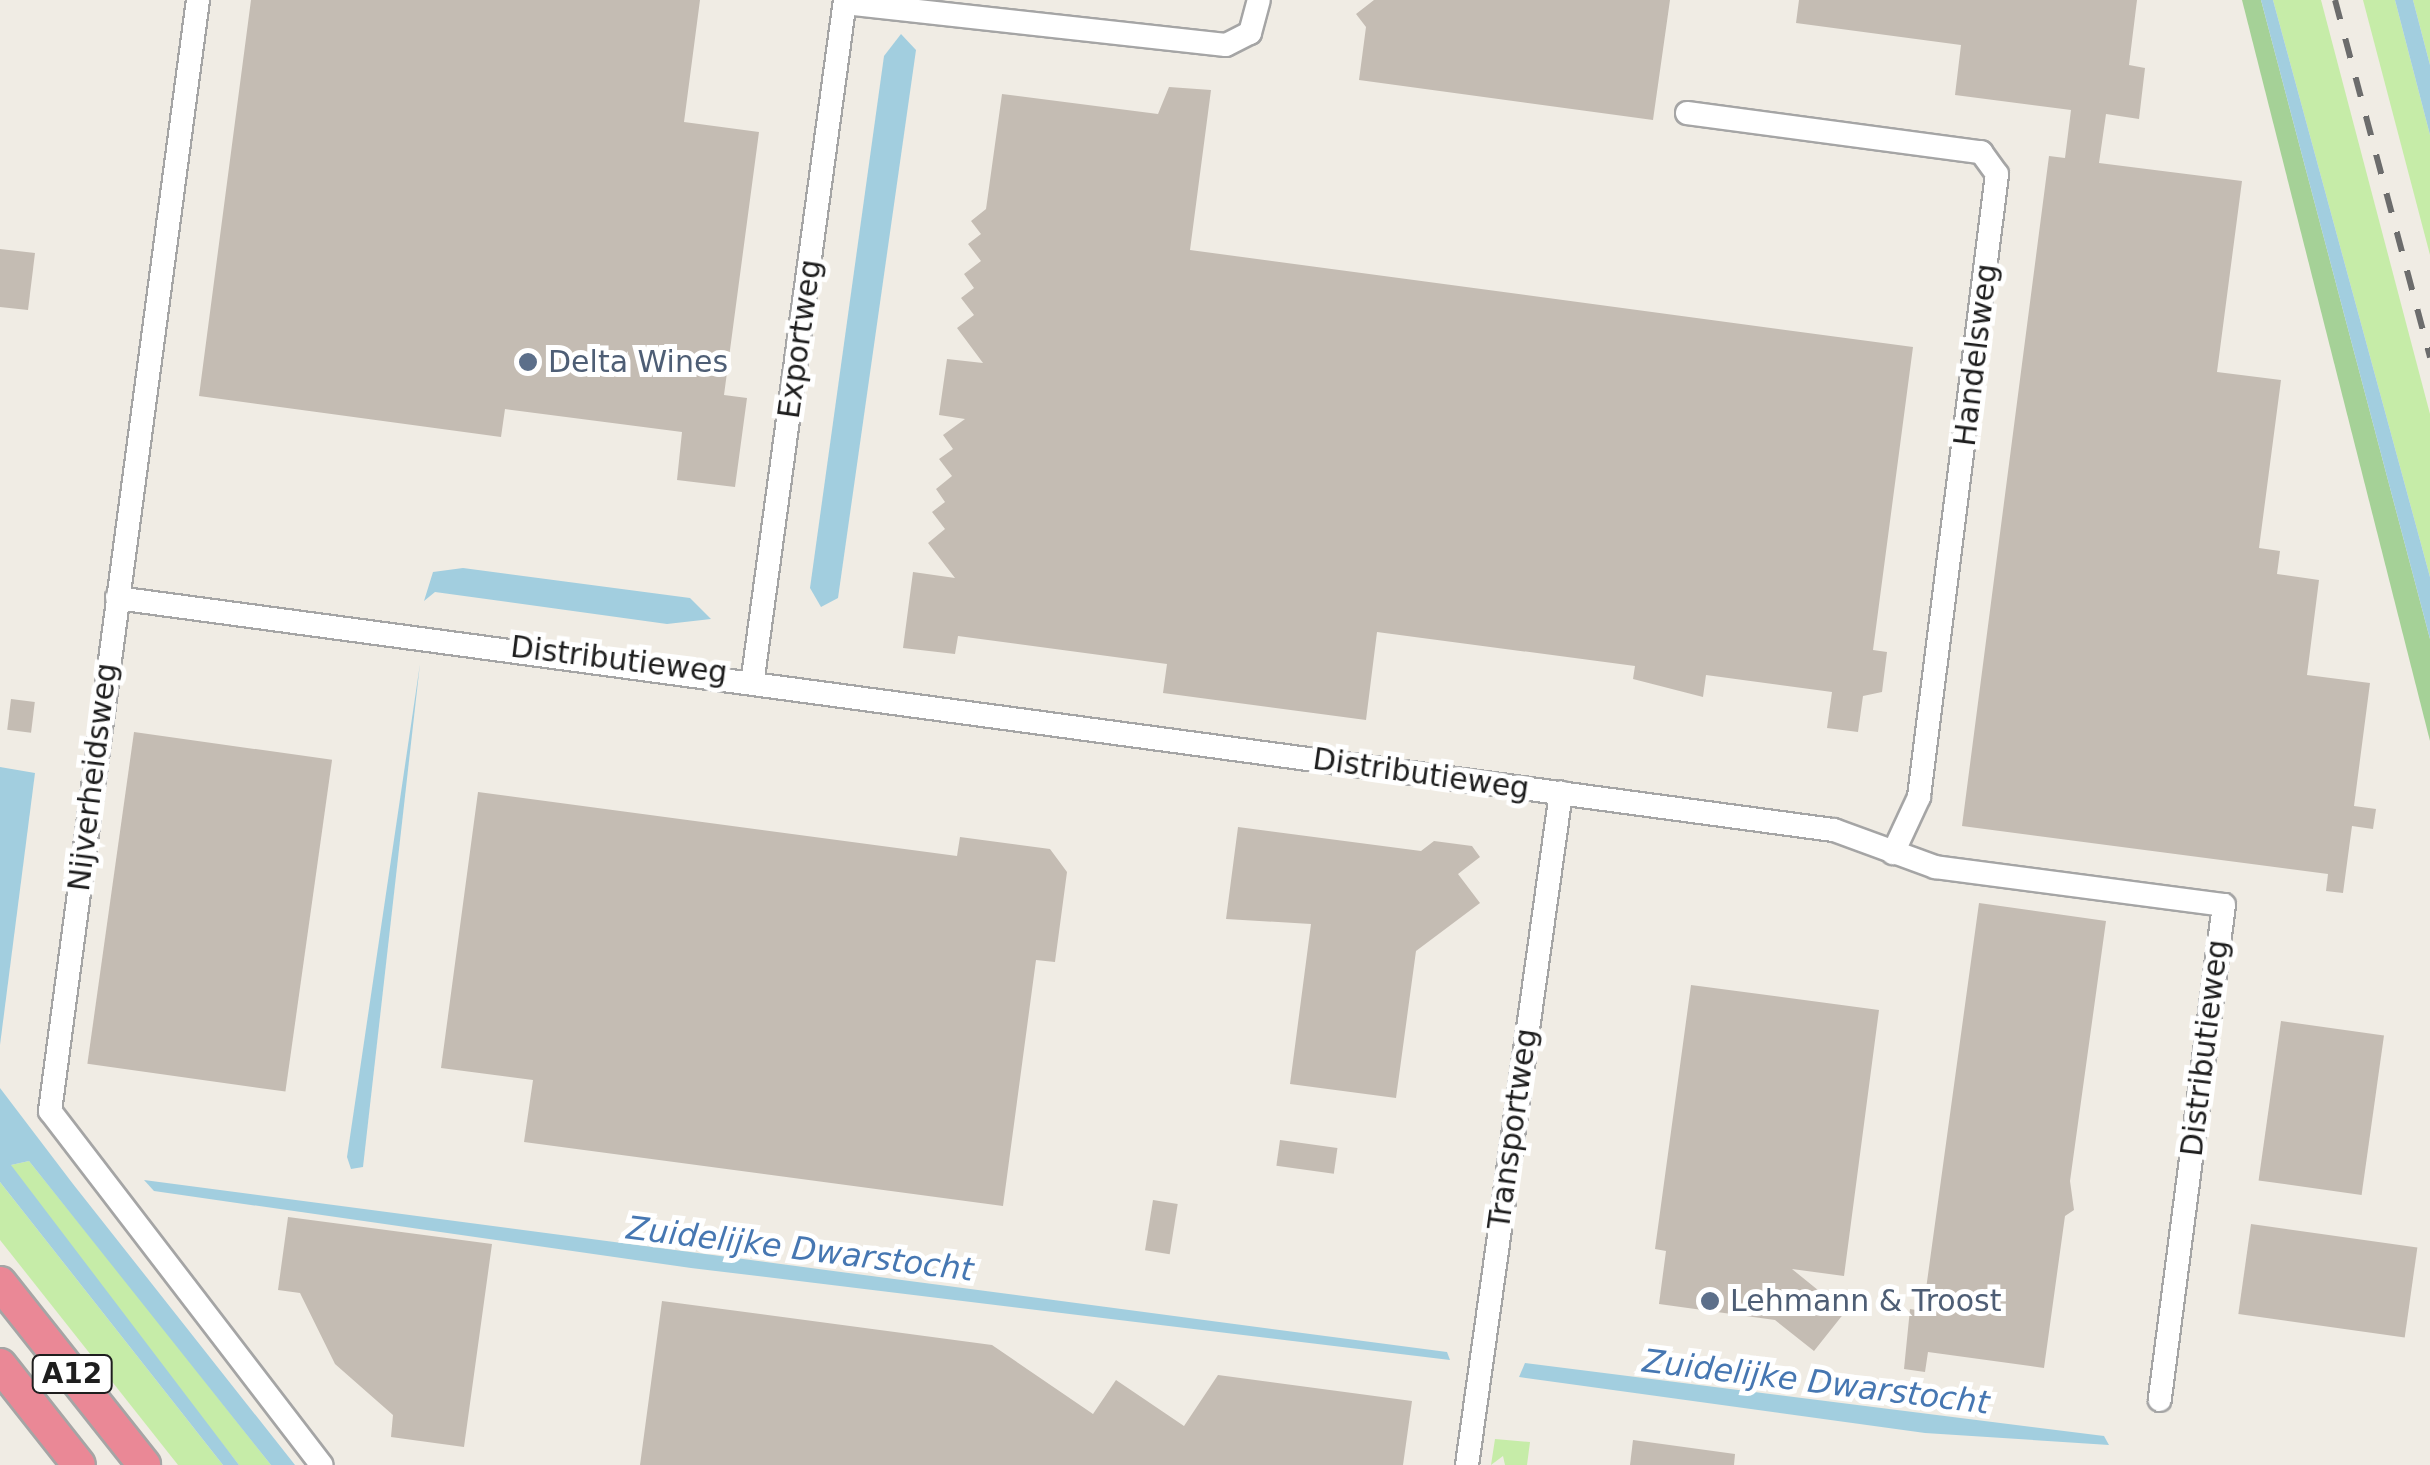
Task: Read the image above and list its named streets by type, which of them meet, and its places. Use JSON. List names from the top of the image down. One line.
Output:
{"streets":{"highway":["A12"],"street":["Exportweg","Handelsweg","Distributieweg","Nijverheidsweg","Transportweg"]},"crossings":[["Exportweg","Distributieweg"],["Handelsweg","Distributieweg"],["Distributieweg","Nijverheidsweg"],["Distributieweg","Transportweg"]],"water":["Zuidelijke Dwarstocht"],"places":["Delta Wines","Lehmann & Troost"]}
